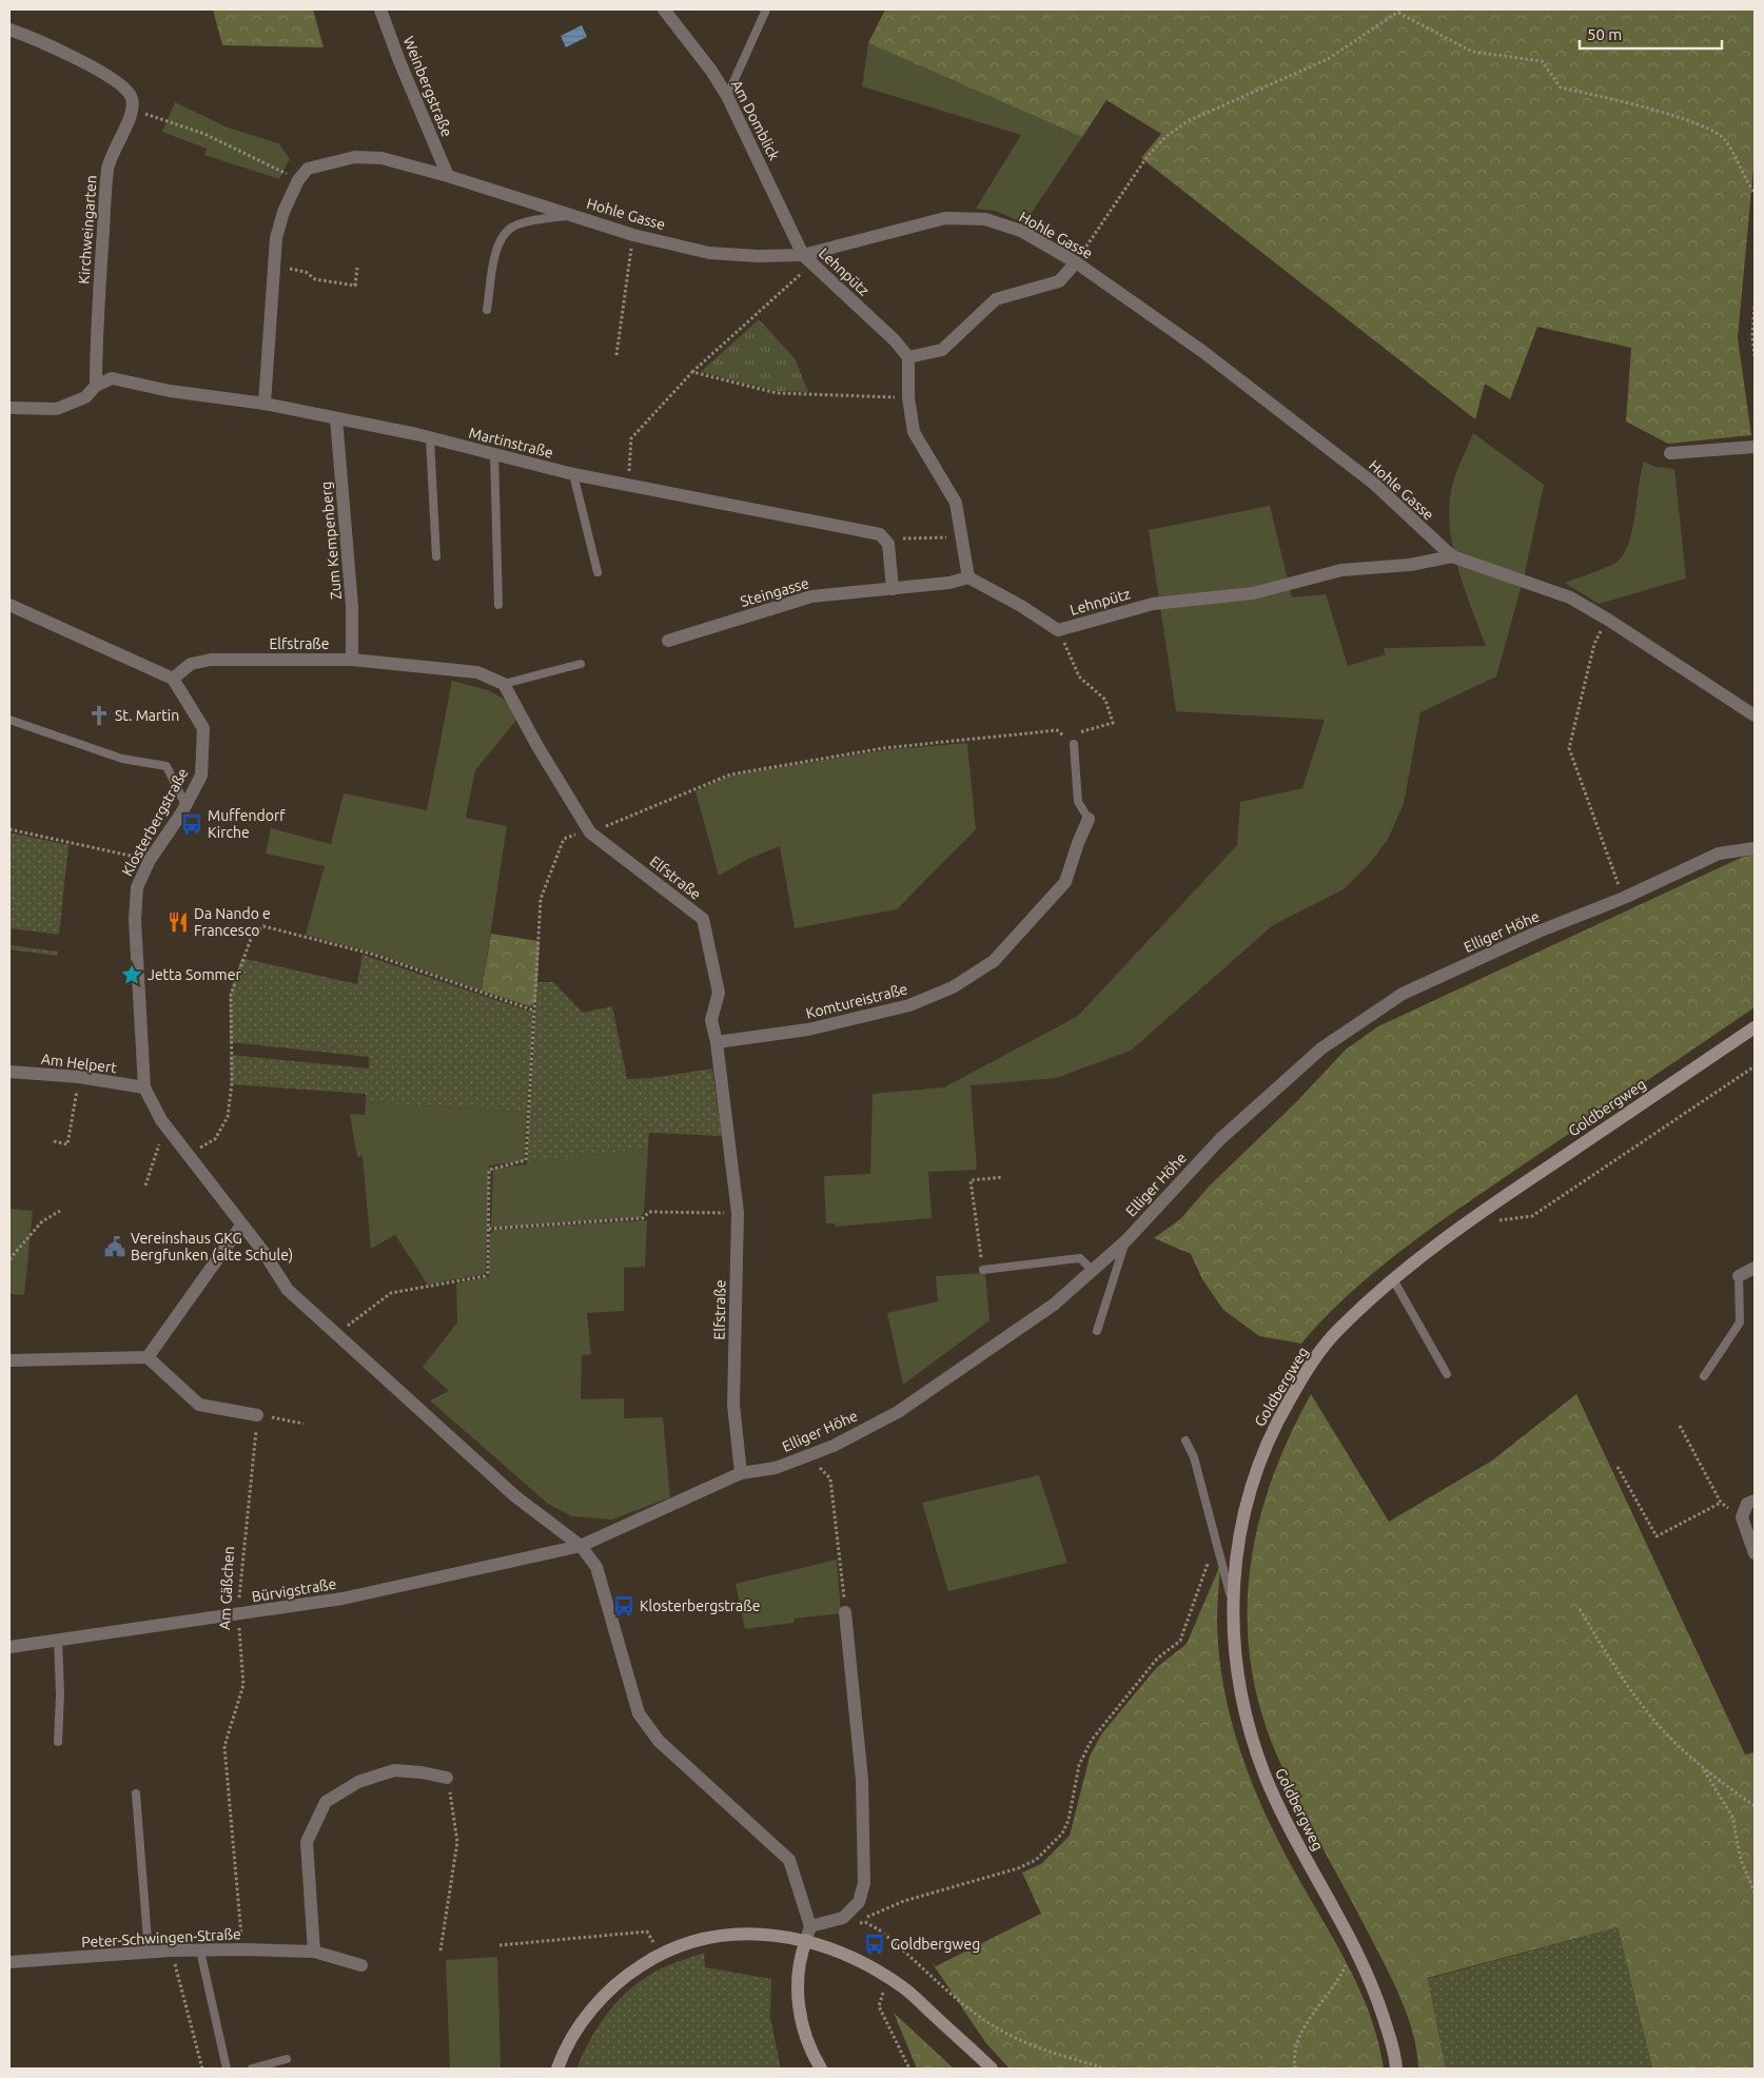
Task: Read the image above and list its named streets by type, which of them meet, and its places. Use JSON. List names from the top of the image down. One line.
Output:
{"streets":{"street":["Weinbergstraße","Am Domblick","Hohle Gasse","Kirchweingarten","Lehnpütz","Martinstraße","Zum Kempenberg","Steingasse","Elfstraße","Klosterbergstraße","Elliger Höhe","Komtureistraße","Am Helpert","Goldbergweg","Bürvigstraße","Peter-Schwingen-Straße"],"path":["Am Gäßchen"]},"crossings":[["Weinbergstraße","Hohle Gasse"],["Am Domblick","Hohle Gasse"],["Am Domblick","Lehnpütz"],["Hohle Gasse","Lehnpütz"],["Hohle Gasse","Martinstraße"],["Kirchweingarten","Martinstraße"],["Martinstraße","Zum Kempenberg"],["Zum Kempenberg","Elfstraße"],["Elfstraße","Klosterbergstraße"],["Elfstraße","Elliger Höhe"],["Elfstraße","Komtureistraße"],["Klosterbergstraße","Elliger Höhe"],["Klosterbergstraße","Am Helpert"],["Klosterbergstraße","Bürvigstraße"],["Elliger Höhe","Bürvigstraße"],["Am Gäßchen","Bürvigstraße"],["Am Gäßchen","Peter-Schwingen-Straße"]],"places":{"church":["St. Martin"],"bus stop":["Muffendorf Kirche","Klosterbergstraße","Goldbergweg"],"restaurant":["Da Nando e Francesco"],"place":["Jetta Sommer"],"public building":["Vereinshaus GKG Bergfunken (alte Schule)"]},"scale_bar":"50 m"}
